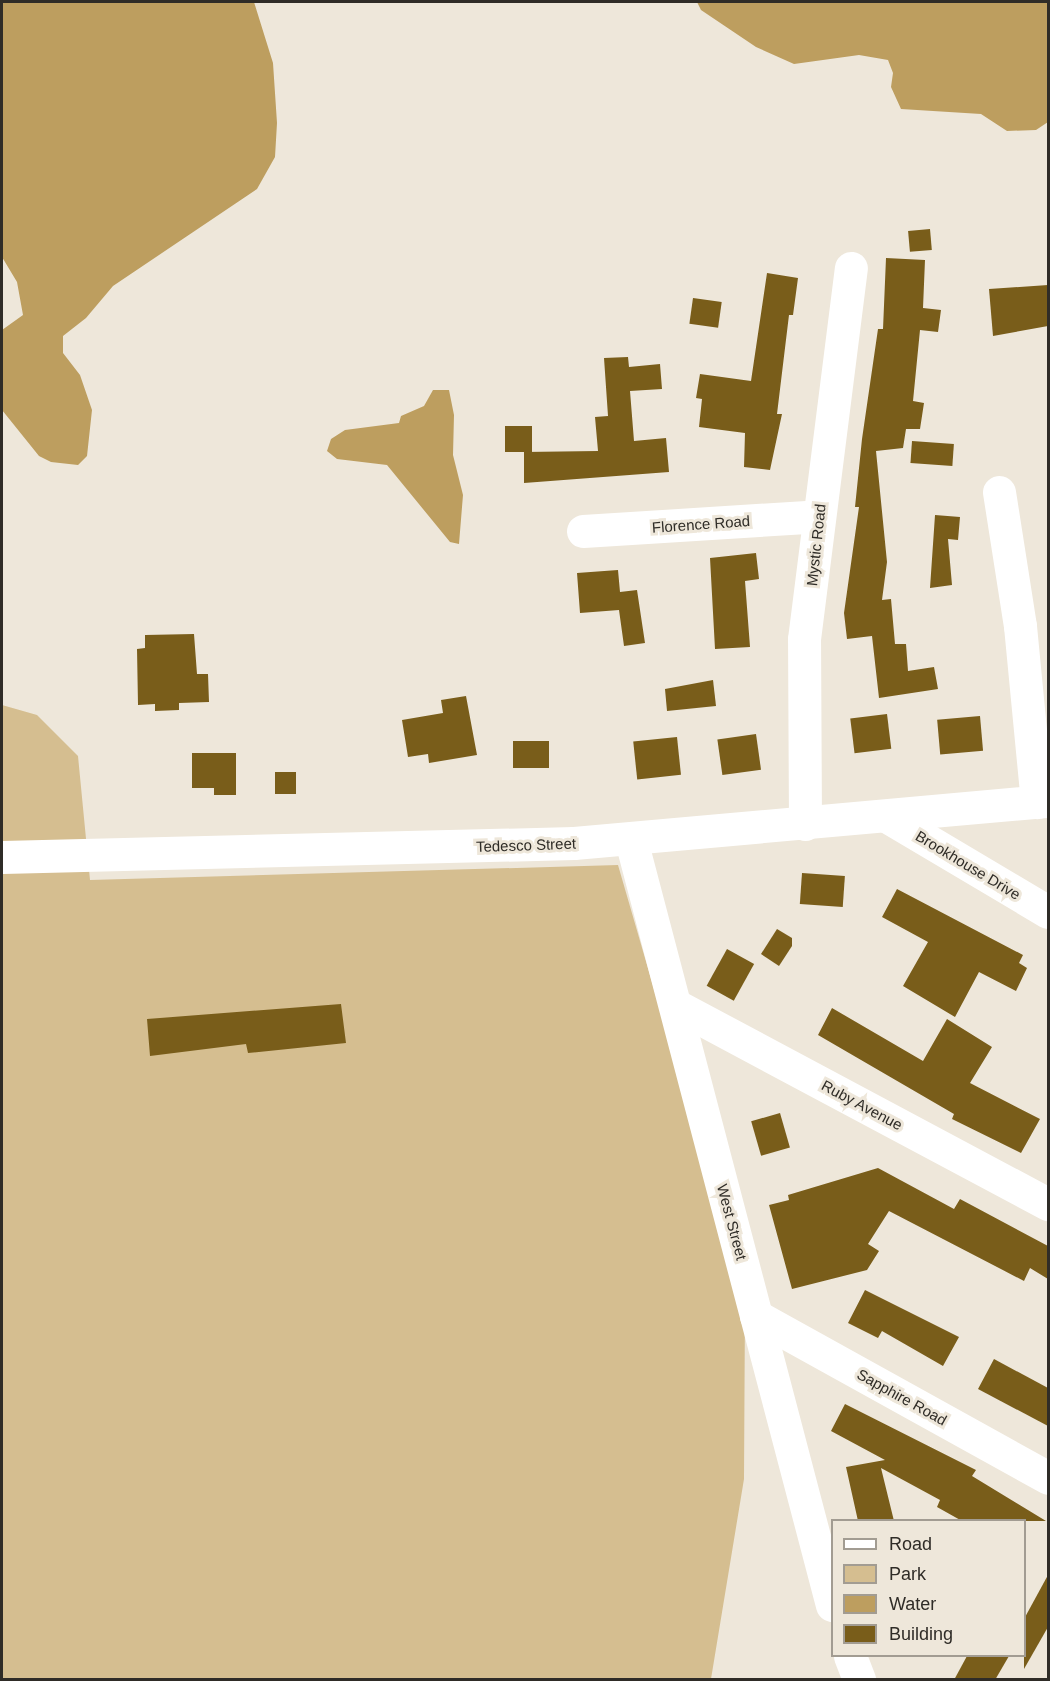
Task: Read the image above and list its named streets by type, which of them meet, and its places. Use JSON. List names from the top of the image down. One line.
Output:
{"streets":{"street":["Florence Road","Mystic Road","Tedesco Street","Brookhouse Drive","Ruby Avenue","West Street","Sapphire Road"]},"crossings":[["Florence Road","Mystic Road"],["Mystic Road","Tedesco Street"],["Tedesco Street","Brookhouse Drive"],["Tedesco Street","West Street"],["Ruby Avenue","West Street"],["West Street","Sapphire Road"]],"legend":["Road","Park","Water","Building"]}
